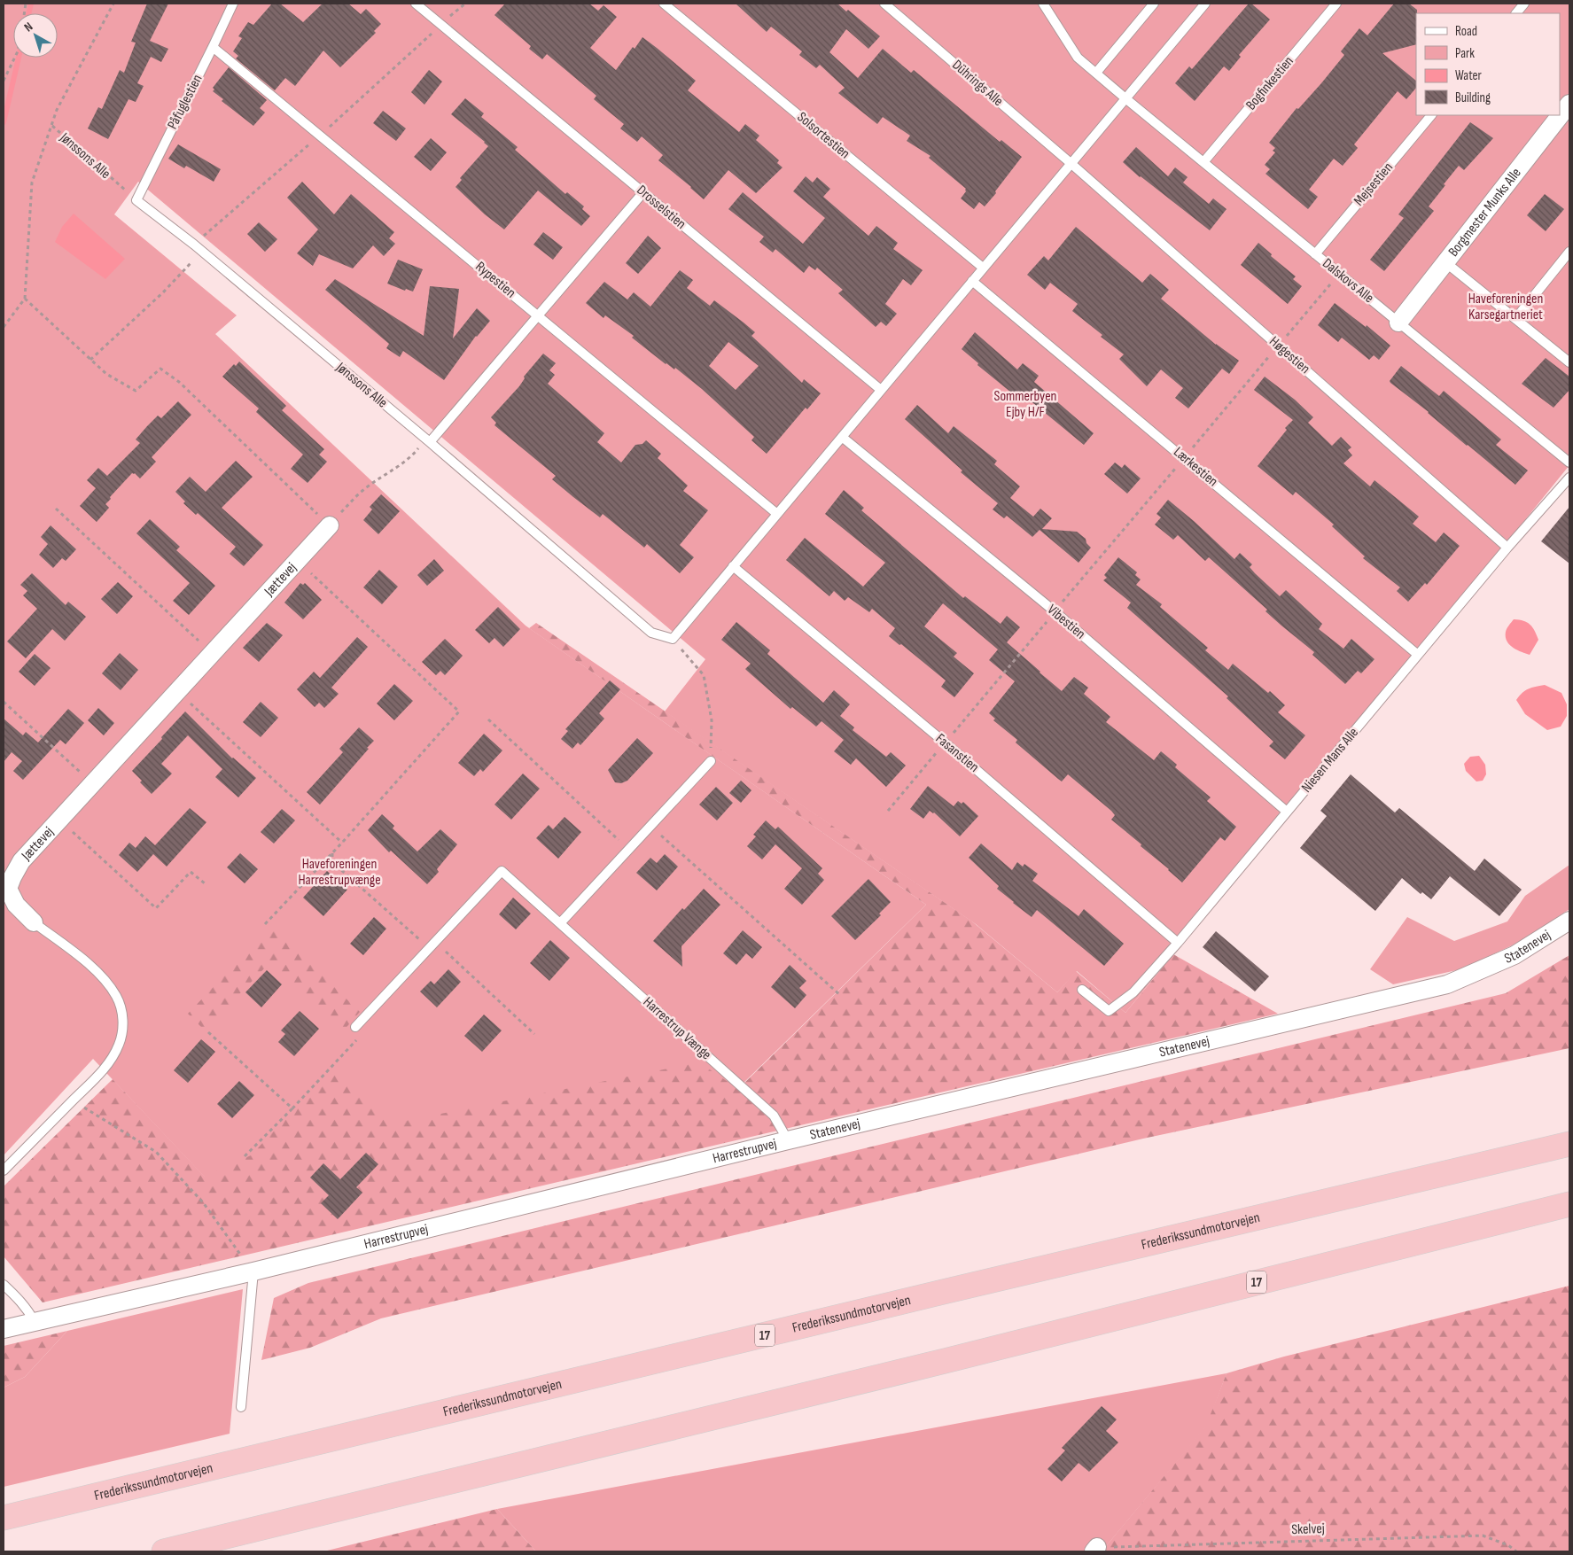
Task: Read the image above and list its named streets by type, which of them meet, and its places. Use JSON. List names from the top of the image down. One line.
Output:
{"streets":{"highway":["Frederikssundmotorvejen","17"],"street":["Borgmester Munks Alle","Jættevej","Statenevej","Harrestrupvej"],"lane":["Dührings Alle","Bogfinkestien","Påfuglestien","Solsortestien","Jønssons Alle","Mejsestien","Drosselstien","Rypestien","Dalskovs Alle","Høgestien","Lærkestien","Vibestien","Fasanstien","Niesen Mans Alle","Harrestrup Vænge"],"path":["Skelvej"]},"crossings":[["Dührings Alle","Høgestien"],["Bogfinkestien","Dalskovs Alle"],["Påfuglestien","Jønssons Alle"],["Påfuglestien","Rypestien"],["Mejsestien","Dalskovs Alle"],["Borgmester Munks Alle","Dalskovs Alle"],["Høgestien","Niesen Mans Alle"],["Lærkestien","Niesen Mans Alle"],["Vibestien","Niesen Mans Alle"],["Fasanstien","Niesen Mans Alle"],["Statenevej","Harrestrup Vænge"],["Statenevej","Harrestrupvej"],["Harrestrup Vænge","Harrestrupvej"]],"parks":["Haveforeningen Karsegartneriet","Sommerbyen Ejby H/F","Haveforeningen Harrestrupvænge"],"legend":["Road","Park","Water","Building"],"north":"top left"}
